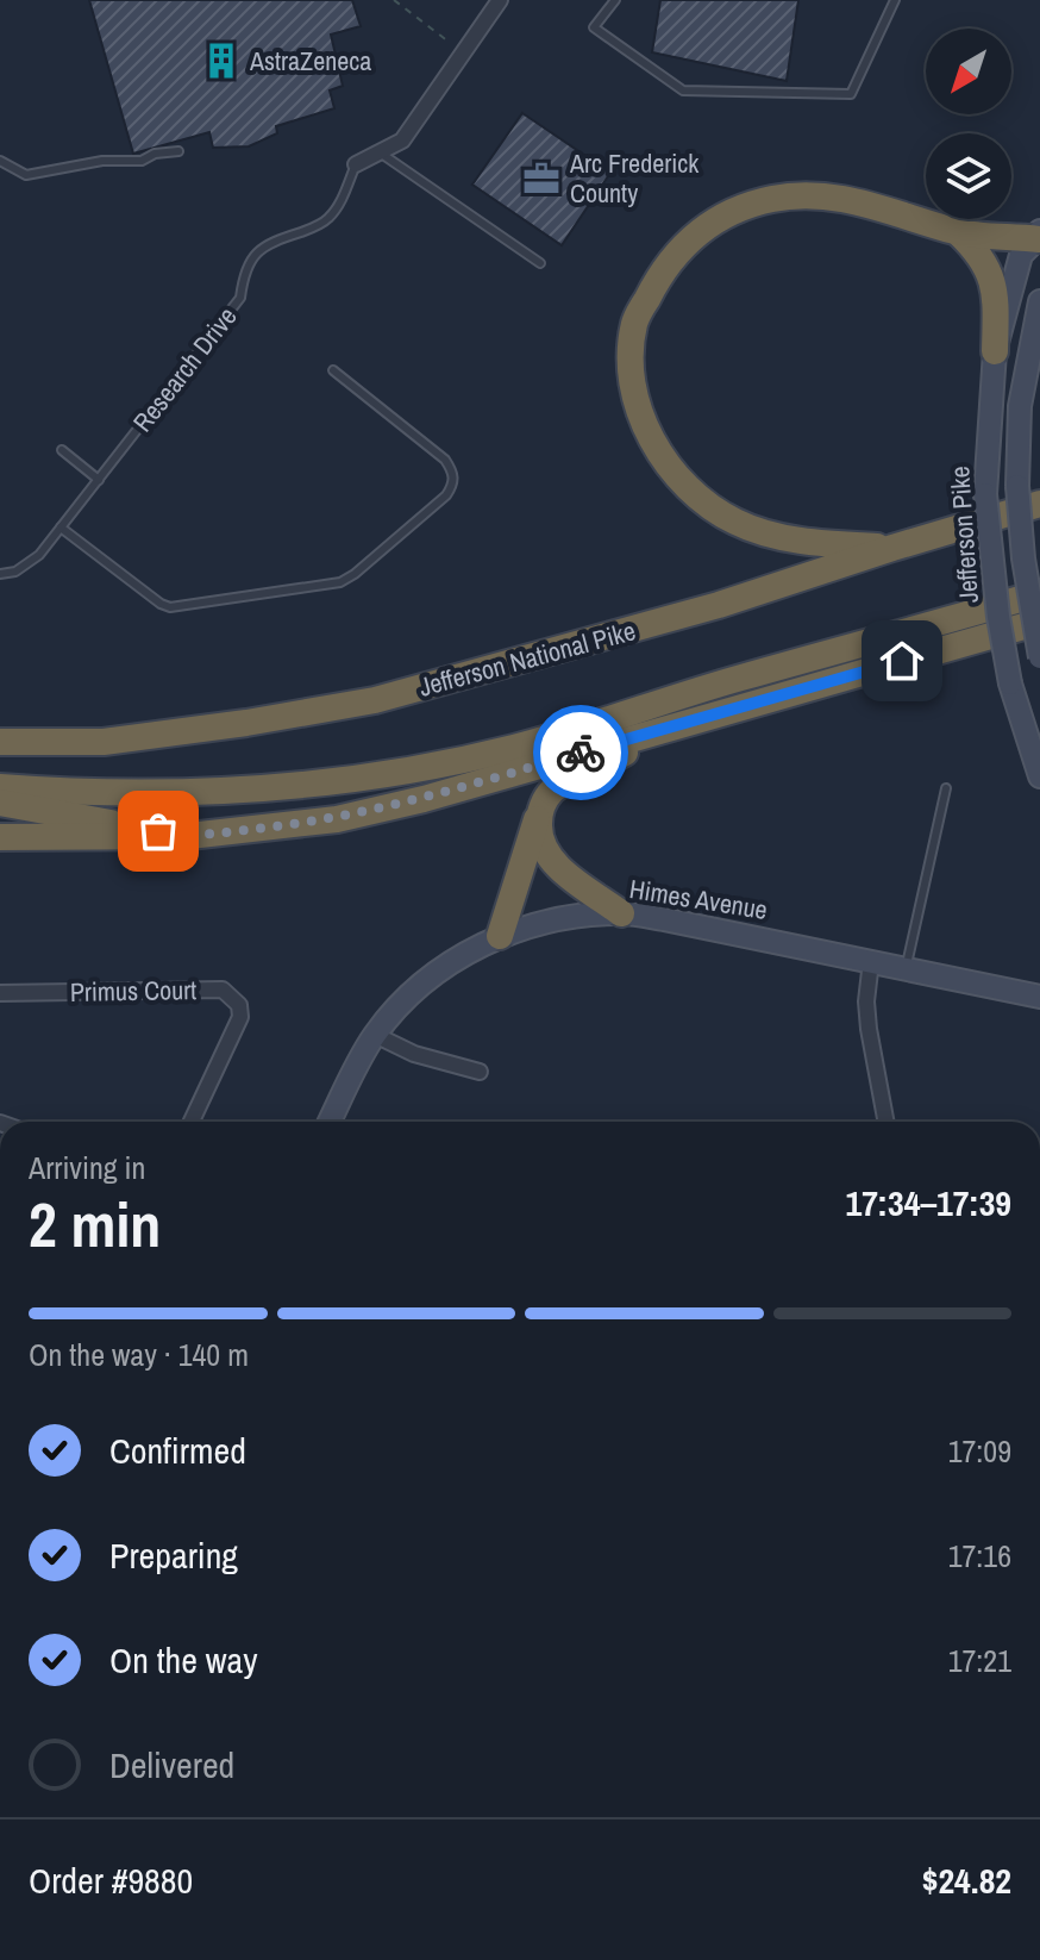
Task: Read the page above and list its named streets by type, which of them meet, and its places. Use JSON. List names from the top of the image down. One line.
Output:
{"streets":{"highway":["Jefferson National Pike"],"main road":["Jefferson Pike","Himes Avenue"],"street":["Primus Court"],"lane":["Research Drive"]},"places":{"building":["AstraZeneca"],"office":["Arc Frederick County"]},"north":"bottom left","page":{"heading":["2 min","Arriving in","17:34–17:39"],"panel":["Order #9880","$24.82"],"bar":"On the way · 140 m","list":[["Confirmed","17:09"],["Preparing","17:16"],["On the way","17:21"],"Delivered"]}}
